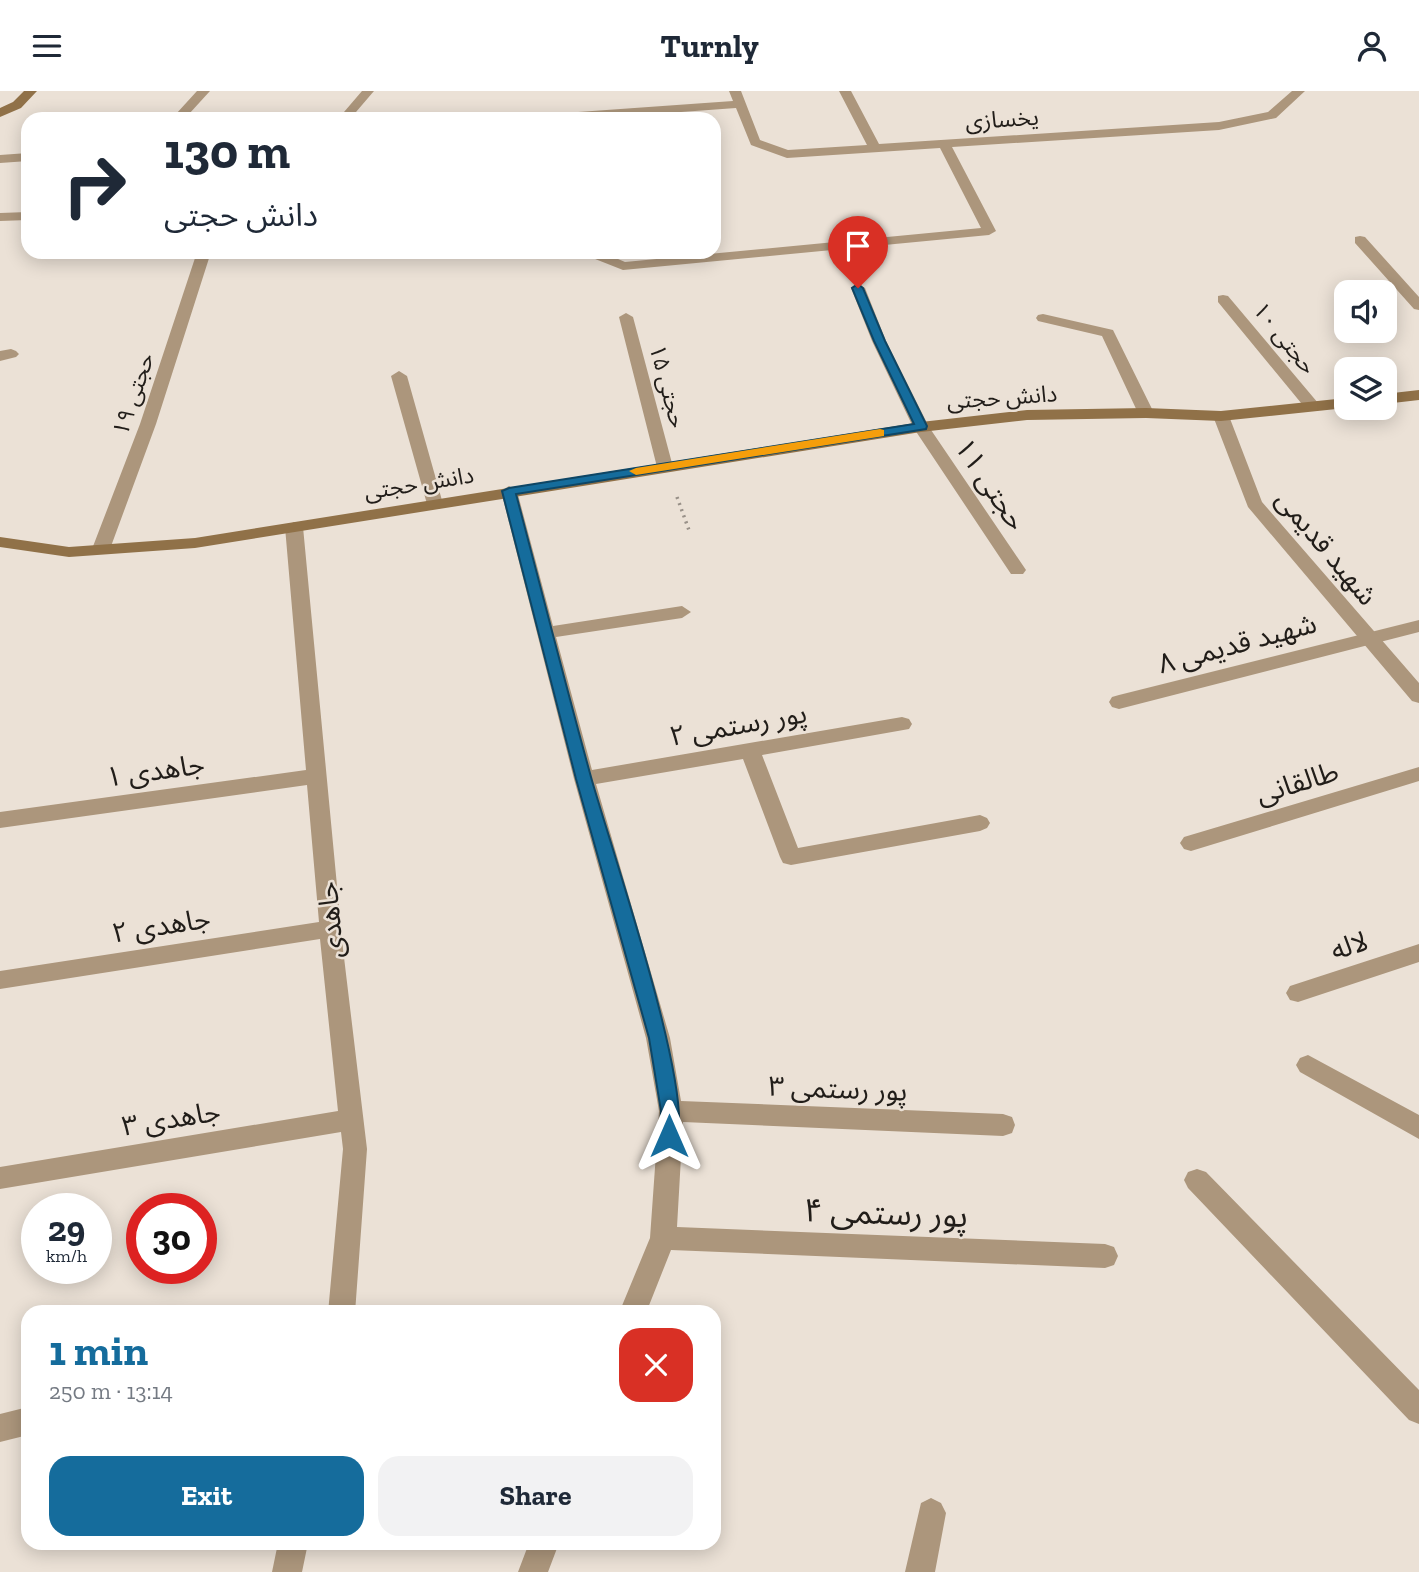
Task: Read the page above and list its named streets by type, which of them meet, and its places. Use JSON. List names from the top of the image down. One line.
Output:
{"streets":{"street":["یخسازی","حجتی ۱۰","حجتی ۱۵","حجتی ۱۹","دانش حجتی","حجتی ۱۱","شهید قدیمی","شهید قدیمی ۸","پور رستمی ۲","جاهدی ۱","طالقانی","جاهدی","جاهدی ۲","لاله","پور رستمی ۳","جاهدی ۳","پور رستمی ۴"]},"crossings":[["حجتی ۱۰","دانش حجتی"],["حجتی ۱۵","دانش حجتی"],["حجتی ۱۹","دانش حجتی"],["دانش حجتی","حجتی ۱۱"],["دانش حجتی","شهید قدیمی"],["دانش حجتی","جاهدی"],["شهید قدیمی","شهید قدیمی ۸"],["جاهدی ۱","جاهدی"],["جاهدی","جاهدی ۲"],["جاهدی","جاهدی ۳"]],"page":{"header":"Turnly","turn":["130 m","دانش حجتی"],"speed":"29 km/h","limit":"30","heading":["1 min","250 m · 13:14"],"buttons":["Exit","Share"]}}
